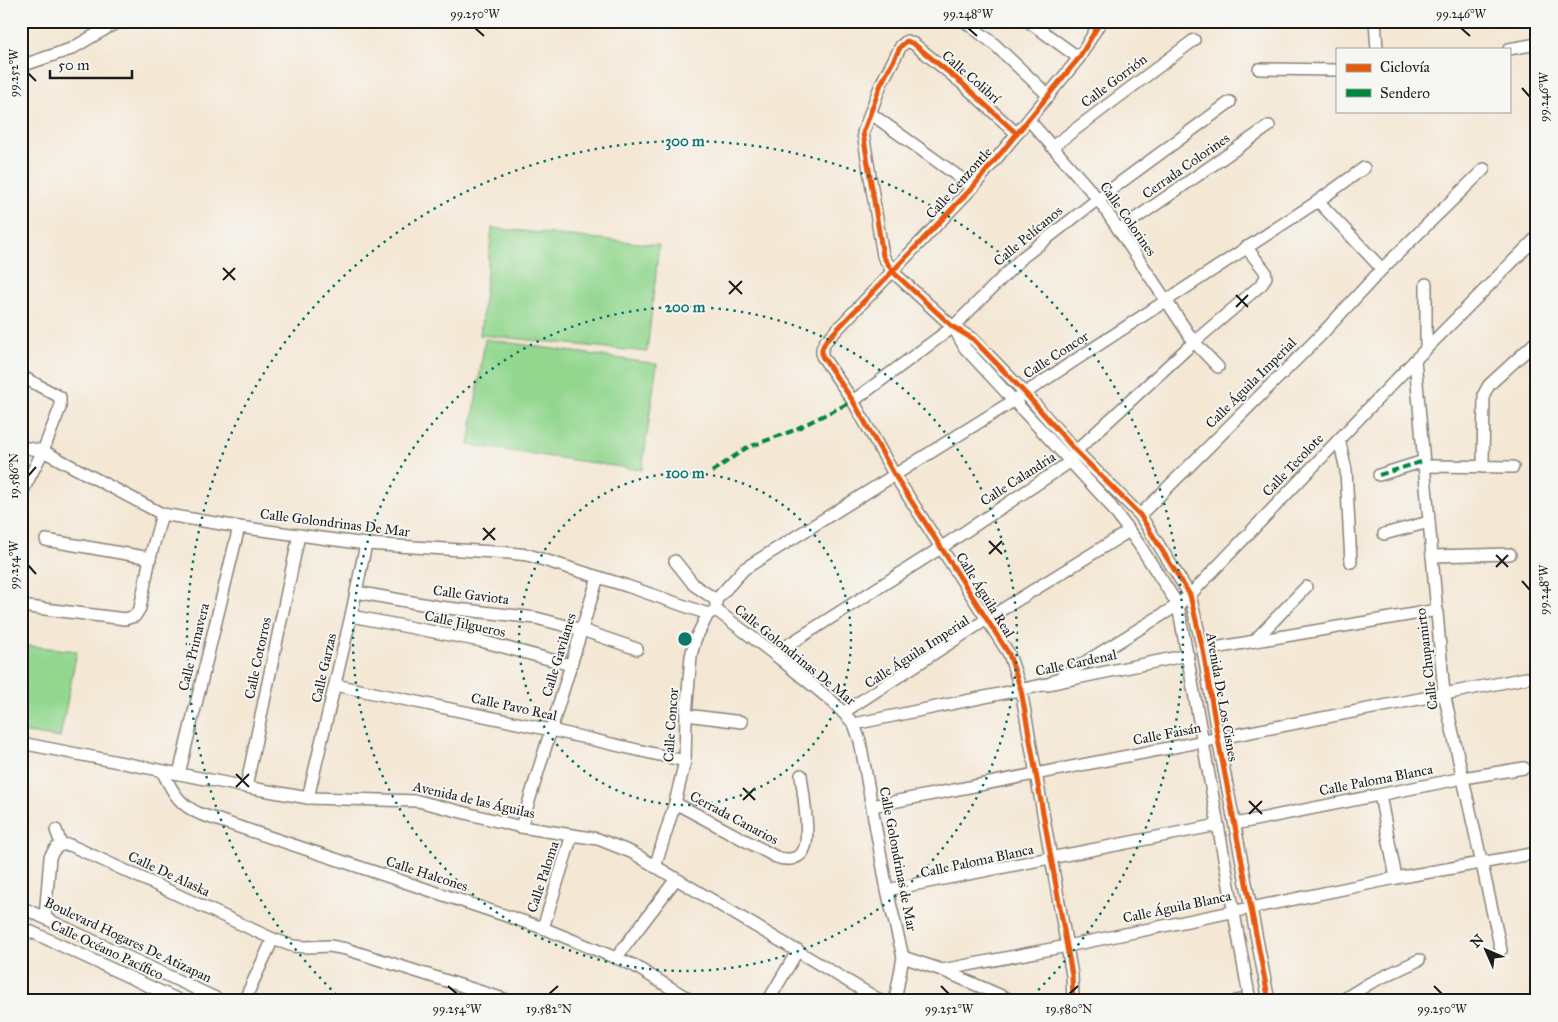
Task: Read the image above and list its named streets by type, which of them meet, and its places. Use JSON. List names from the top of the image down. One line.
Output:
{"streets":{"street":["Calle Colibrí","Calle Gorrión","Cerrada Colorines","Calle Cenzontle","Calle Colorines","Calle Pelícanos","Calle Concor","Calle Águila Imperial","Calle Tecolote","Calle Calandria","Calle Golondrinas De Mar","Calle Gaviota","Calle Águila Real","Calle Jilgueros","Calle Primavera","Calle Gavilanes","Calle Cotorros","Calle Chupamirto","Calle Cardenal","Calle Garzas","Avenida De Los Cisnes","Calle Pavo Real","Calle Faisán","Calle Paloma Blanca","Avenida de las Águilas","Cerrada Canarios","Calle Golondrinas de Mar","Calle De Alaska","Calle Halcones","Calle Paloma","Calle Águila Blanca","Boulevard Hogares De Atizapan","Calle Océano Pacífico"]},"crossings":[["Calle Colibrí","Calle Cenzontle"],["Calle Gorrión","Calle Colorines"],["Cerrada Colorines","Calle Colorines"],["Calle Cenzontle","Calle Colorines"],["Calle Cenzontle","Calle Águila Real"],["Calle Cenzontle","Avenida De Los Cisnes"],["Calle Colorines","Calle Pelícanos"],["Calle Colorines","Calle Concor"],["Calle Colorines","Calle Calandria"],["Calle Pelícanos","Calle Águila Real"],["Calle Pelícanos","Avenida De Los Cisnes"],["Calle Concor","Calle Calandria"],["Calle Concor","Calle Golondrinas De Mar"],["Calle Concor","Calle Águila Real"],["Calle Concor","Avenida De Los Cisnes"],["Calle Concor","Calle Pavo Real"],["Calle Concor","Avenida de las Águilas"],["Calle Concor","Cerrada Canarios"],["Calle Águila Imperial","Calle Golondrinas De Mar"],["Calle Águila Imperial","Calle Águila Real"],["Calle Águila Imperial","Avenida De Los Cisnes"],["Calle Tecolote","Calle Chupamirto"],["Calle Tecolote","Calle Cardenal"],["Calle Tecolote","Avenida De Los Cisnes"],["Calle Calandria","Calle Golondrinas De Mar"],["Calle Calandria","Calle Águila Real"],["Calle Calandria","Avenida De Los Cisnes"],["Calle Golondrinas De Mar","Calle Primavera"],["Calle Golondrinas De Mar","Calle Gavilanes"],["Calle Golondrinas De Mar","Calle Cotorros"],["Calle Golondrinas De Mar","Calle Cardenal"],["Calle Golondrinas De Mar","Calle Garzas"],["Calle Golondrinas De Mar","Calle Golondrinas de Mar"],["Calle Gaviota","Calle Gavilanes"],["Calle Gaviota","Calle Garzas"],["Calle Águila Real","Calle Cardenal"],["Calle Águila Real","Calle Faisán"],["Calle Águila Real","Calle Paloma Blanca"],["Calle Águila Real","Calle Águila Blanca"],["Calle Jilgueros","Calle Gavilanes"],["Calle Jilgueros","Calle Garzas"],["Calle Primavera","Avenida de las Águilas"],["Calle Gavilanes","Calle Pavo Real"],["Calle Gavilanes","Avenida de las Águilas"],["Calle Cotorros","Avenida de las Águilas"],["Calle Chupamirto","Calle Faisán"],["Calle Chupamirto","Calle Paloma Blanca"],["Calle Chupamirto","Calle Águila Blanca"],["Calle Cardenal","Avenida De Los Cisnes"],["Calle Cardenal","Calle Golondrinas de Mar"],["Calle Garzas","Calle Pavo Real"],["Calle Garzas","Avenida de las Águilas"],["Avenida De Los Cisnes","Calle Faisán"],["Avenida De Los Cisnes","Calle Paloma Blanca"],["Avenida De Los Cisnes","Calle Águila Blanca"],["Calle Faisán","Calle Golondrinas de Mar"],["Calle Paloma Blanca","Calle Golondrinas de Mar"],["Avenida de las Águilas","Calle Halcones"],["Avenida de las Águilas","Calle Paloma"],["Calle Halcones","Calle Paloma"]],"legend":["Ciclovía","Sendero"],"scale_bar":"50 m","north":"top left","coordinates":["99.250°W","99.248°W","99.246°W","99.252°W","19.586°N","99.254°W","19.582°N","19.580°N"],"rings":["300 m","200 m","100 m"]}
